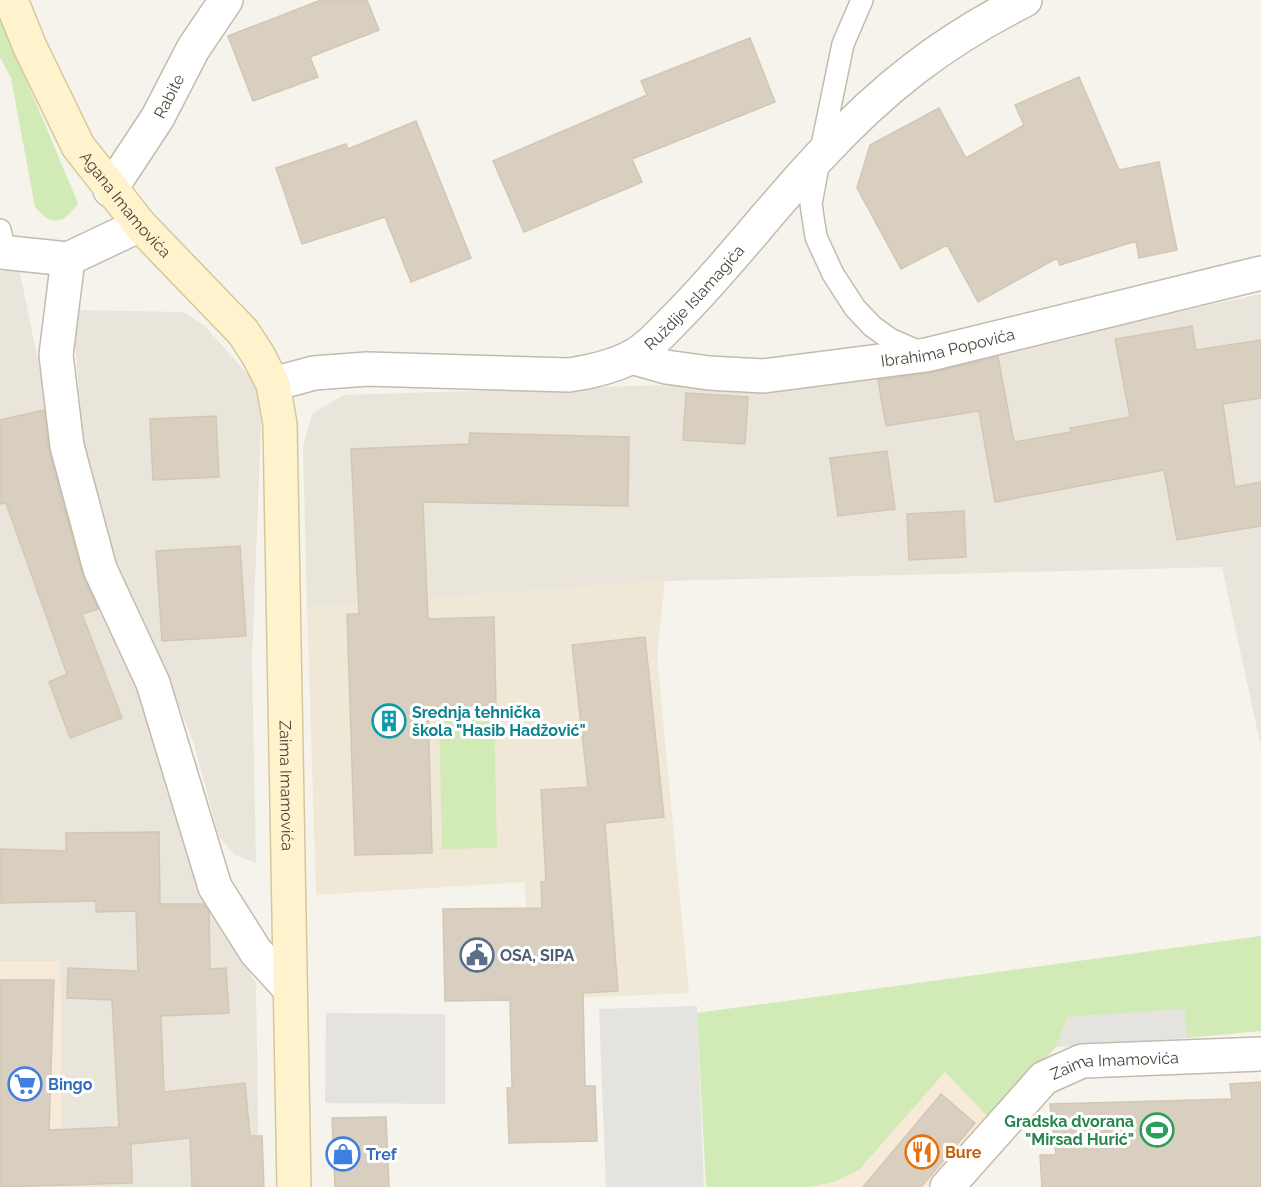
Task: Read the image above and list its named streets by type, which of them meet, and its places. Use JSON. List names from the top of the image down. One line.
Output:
{"streets":{"main road":["Agana Imamovića","Zaima Imamovića"],"street":["Rabite","Ruždije Islamagića","Ibrahima Popovića"]},"crossings":[["Rabite","Agana Imamovića"],["Agana Imamovića","Ruždije Islamagića"],["Agana Imamovića","Zaima Imamovića"],["Ruždije Islamagića","Ibrahima Popovića"],["Ruždije Islamagića","Zaima Imamovića"]],"places":{"building":["Srednja tehnička škola \"Hasib Hadžović\""],"public building":["OSA, SIPA"],"supermarket":["Bingo"],"sports":["Gradska dvorana \"Mirsad Hurić\""],"restaurant":["Bure"],"shop":["Tref"]}}
